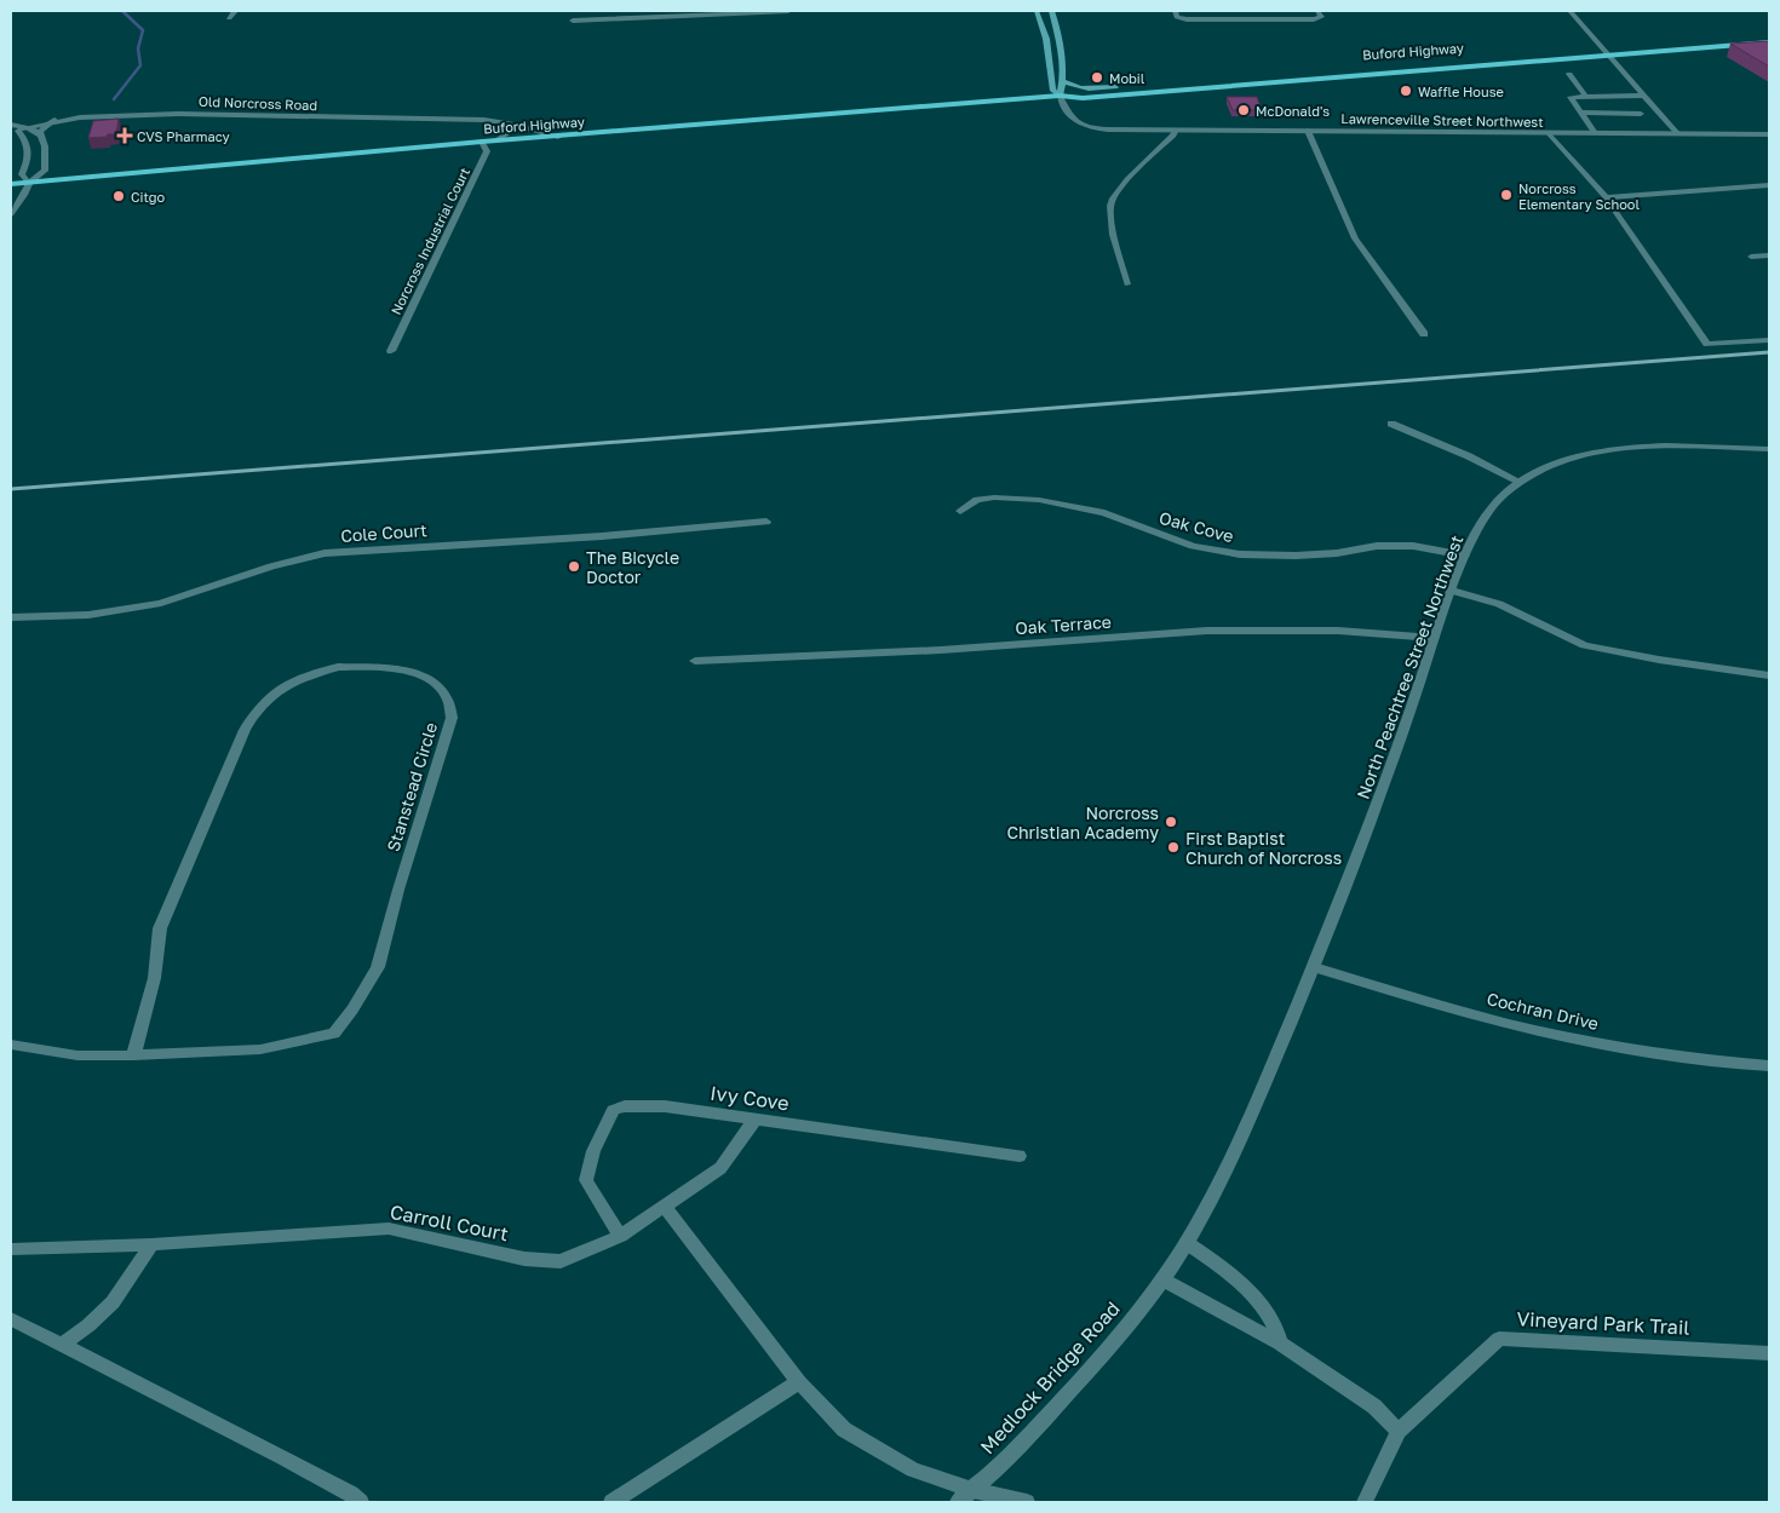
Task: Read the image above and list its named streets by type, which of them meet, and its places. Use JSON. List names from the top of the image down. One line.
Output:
{"streets":{"main road":["Buford Highway"],"street":["Old Norcross Road","Lawrenceville Street Northwest","Norcross Industrial Court","Oak Cove","Cole Court","Oak Terrace","North Peachtree Street Northwest","Stanstead Circle","Cochran Drive","Ivy Cove","Carroll Court","Vineyard Park Trail","Medlock Bridge Road"]},"crossings":[["Buford Highway","Old Norcross Road"],["Buford Highway","Lawrenceville Street Northwest"],["Buford Highway","Norcross Industrial Court"],["Oak Cove","North Peachtree Street Northwest"],["Oak Terrace","North Peachtree Street Northwest"],["North Peachtree Street Northwest","Cochran Drive"],["North Peachtree Street Northwest","Medlock Bridge Road"],["Ivy Cove","Carroll Court"]],"places":{"other":["Mobil","Waffle House","McDonald's","Norcross Elementary School","Citgo","The Bicycle Doctor","Norcross Christian Academy","First Baptist Church of Norcross"],"health":["CVS Pharmacy"]}}
